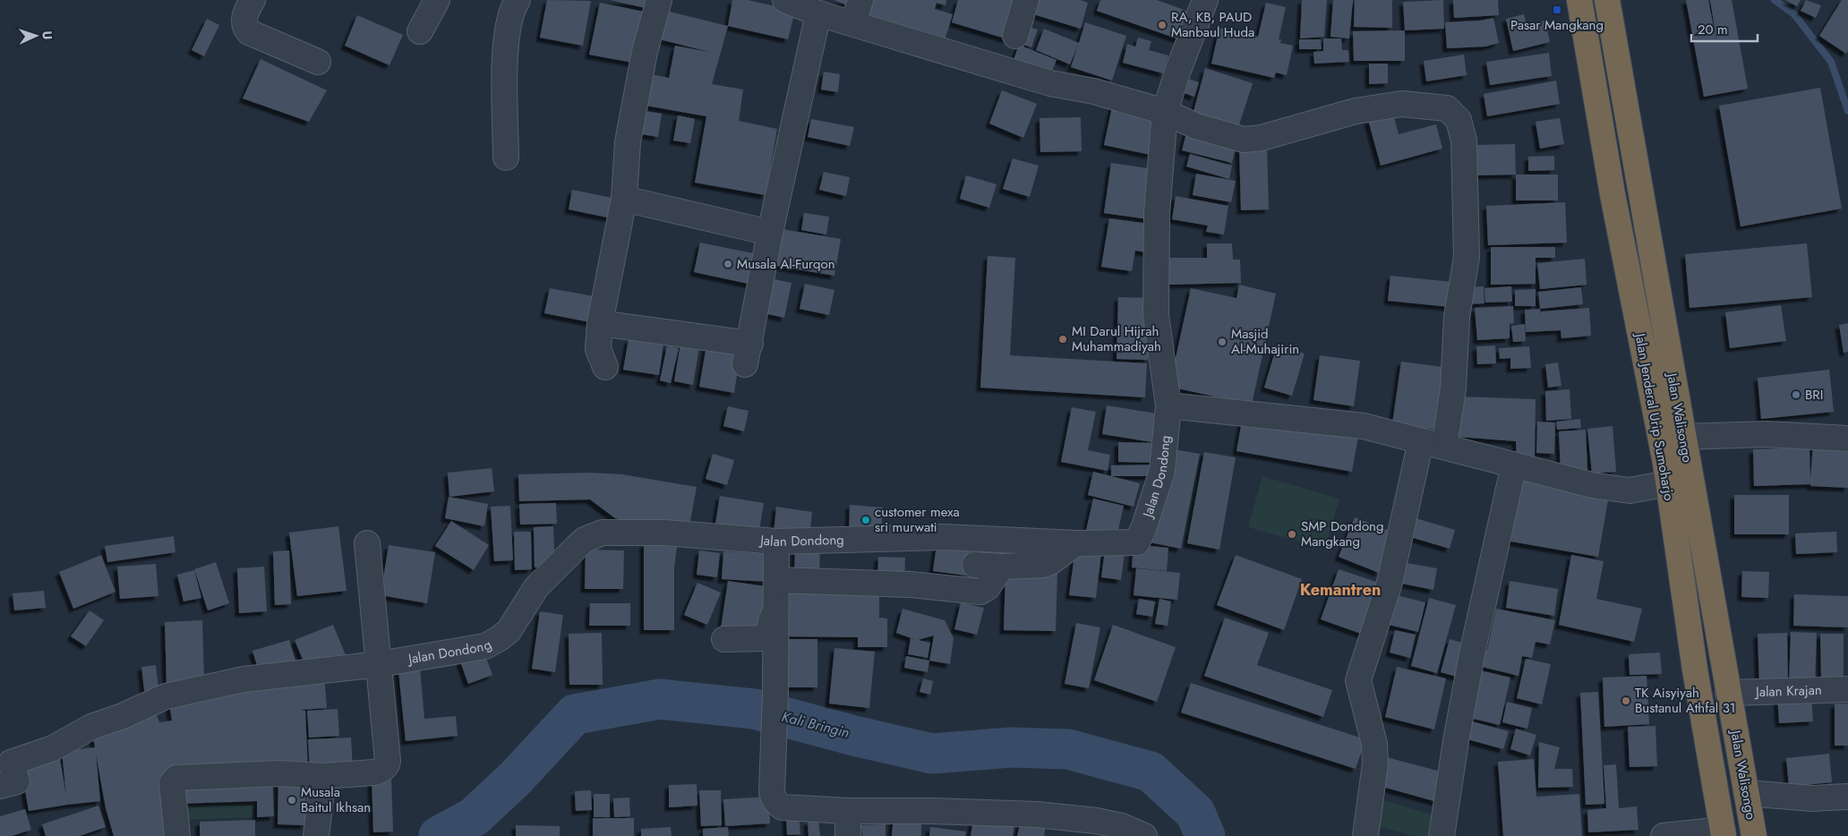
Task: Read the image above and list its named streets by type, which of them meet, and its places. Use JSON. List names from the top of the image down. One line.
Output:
{"streets":{"highway":["Jalan Jenderal Urip Sumoharjo","Jalan Walisongo"],"street":["Jalan Dondong","Jalan Krajan"]},"crossings":[["Jalan Walisongo","Jalan Krajan"]],"districts":["Kemantren"],"water":["Kali Bringin"],"places":{"transit":["Pasar Mangkang"],"other":["RA, KB, PAUD Manbaul Huda","Musala Al-Furqon","MI Darul Hijrah Muhammadiyah","Masjid Al-Muhajirin","BRI","customer mexa sri murwati","SMP Dondong Mangkang","TK Aisyiyah Bustanul Athfal 31","Musala Baitul Ikhsan"]},"scale_bar":"20 m","north":"right"}
